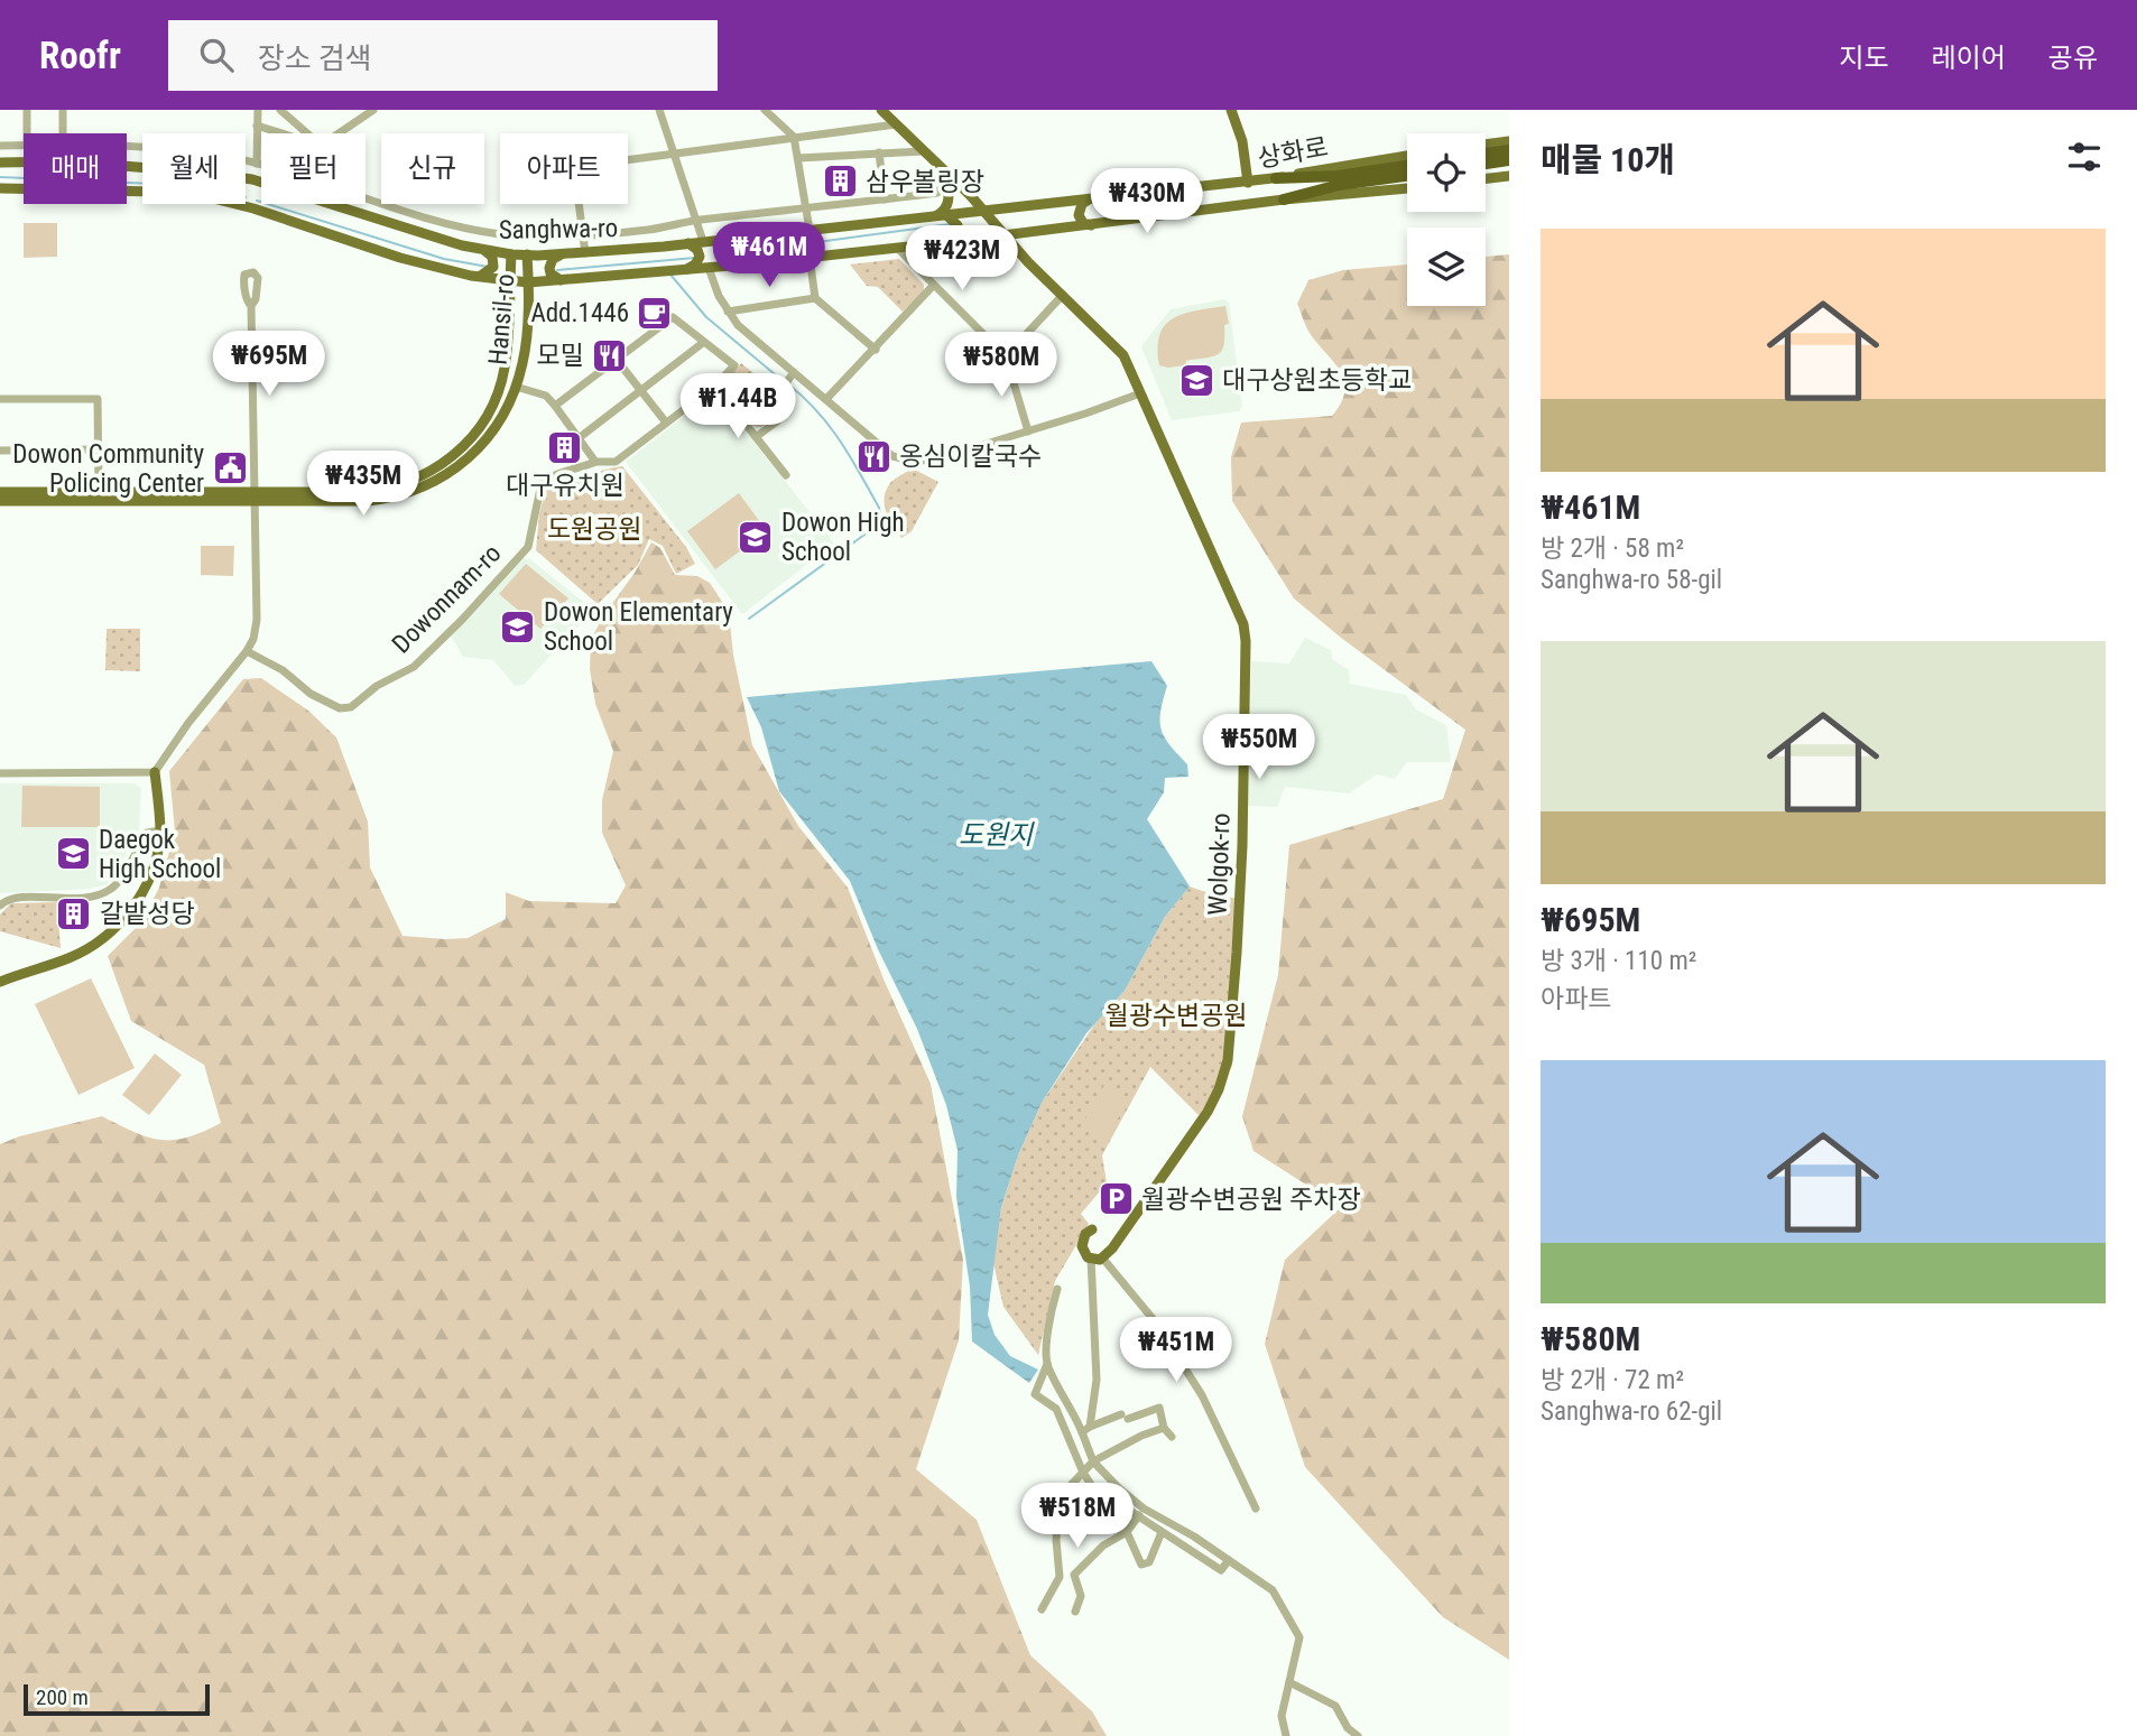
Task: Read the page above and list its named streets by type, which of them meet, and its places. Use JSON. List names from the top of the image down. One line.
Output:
{"streets":{"main road":["상화로","Sanghwa-ro","Hansil-ro","Wolgok-ro"],"street":["Dowonnam-ro"]},"crossings":[["상화로","Sanghwa-ro"],["상화로","Wolgok-ro"],["Sanghwa-ro","Hansil-ro"],["Sanghwa-ro","Wolgok-ro"]],"water":["도원지"],"parks":["도원공원","월광수변공원"],"places":{"building":["삼우볼링장","대구유치원","갈밭성당"],"cafe":["Add.1446"],"restaurant":["모밀","옹심이칼국수"],"school or university":["대구상원초등학교","Dowon High School","Dowon Elementary School","Daegok High School"],"public building":["Dowon Community Policing Center"],"parking":["월광수변공원 주차장"]},"scale_bar":"200 m","page":{"header":"Roofr","search":"장소 검색","nav":["지도","레이어","공유"],"heading":"매물 10개","chip":["매매","월세","필터","신규","아파트"],"price":["₩430M","₩461M","₩423M","₩695M","₩580M","₩1.44B","₩435M","₩550M","₩451M","₩518M"],"list":[{"name":"₩461M","note":"방 2개 · 58 m² · Sanghwa-ro 58-gil"},{"name":"₩695M","note":"방 3개 · 110 m² · 아파트"},{"name":"₩580M","note":"방 2개 · 72 m² · Sanghwa-ro 62-gil"}],"scale":"200 m"}}
